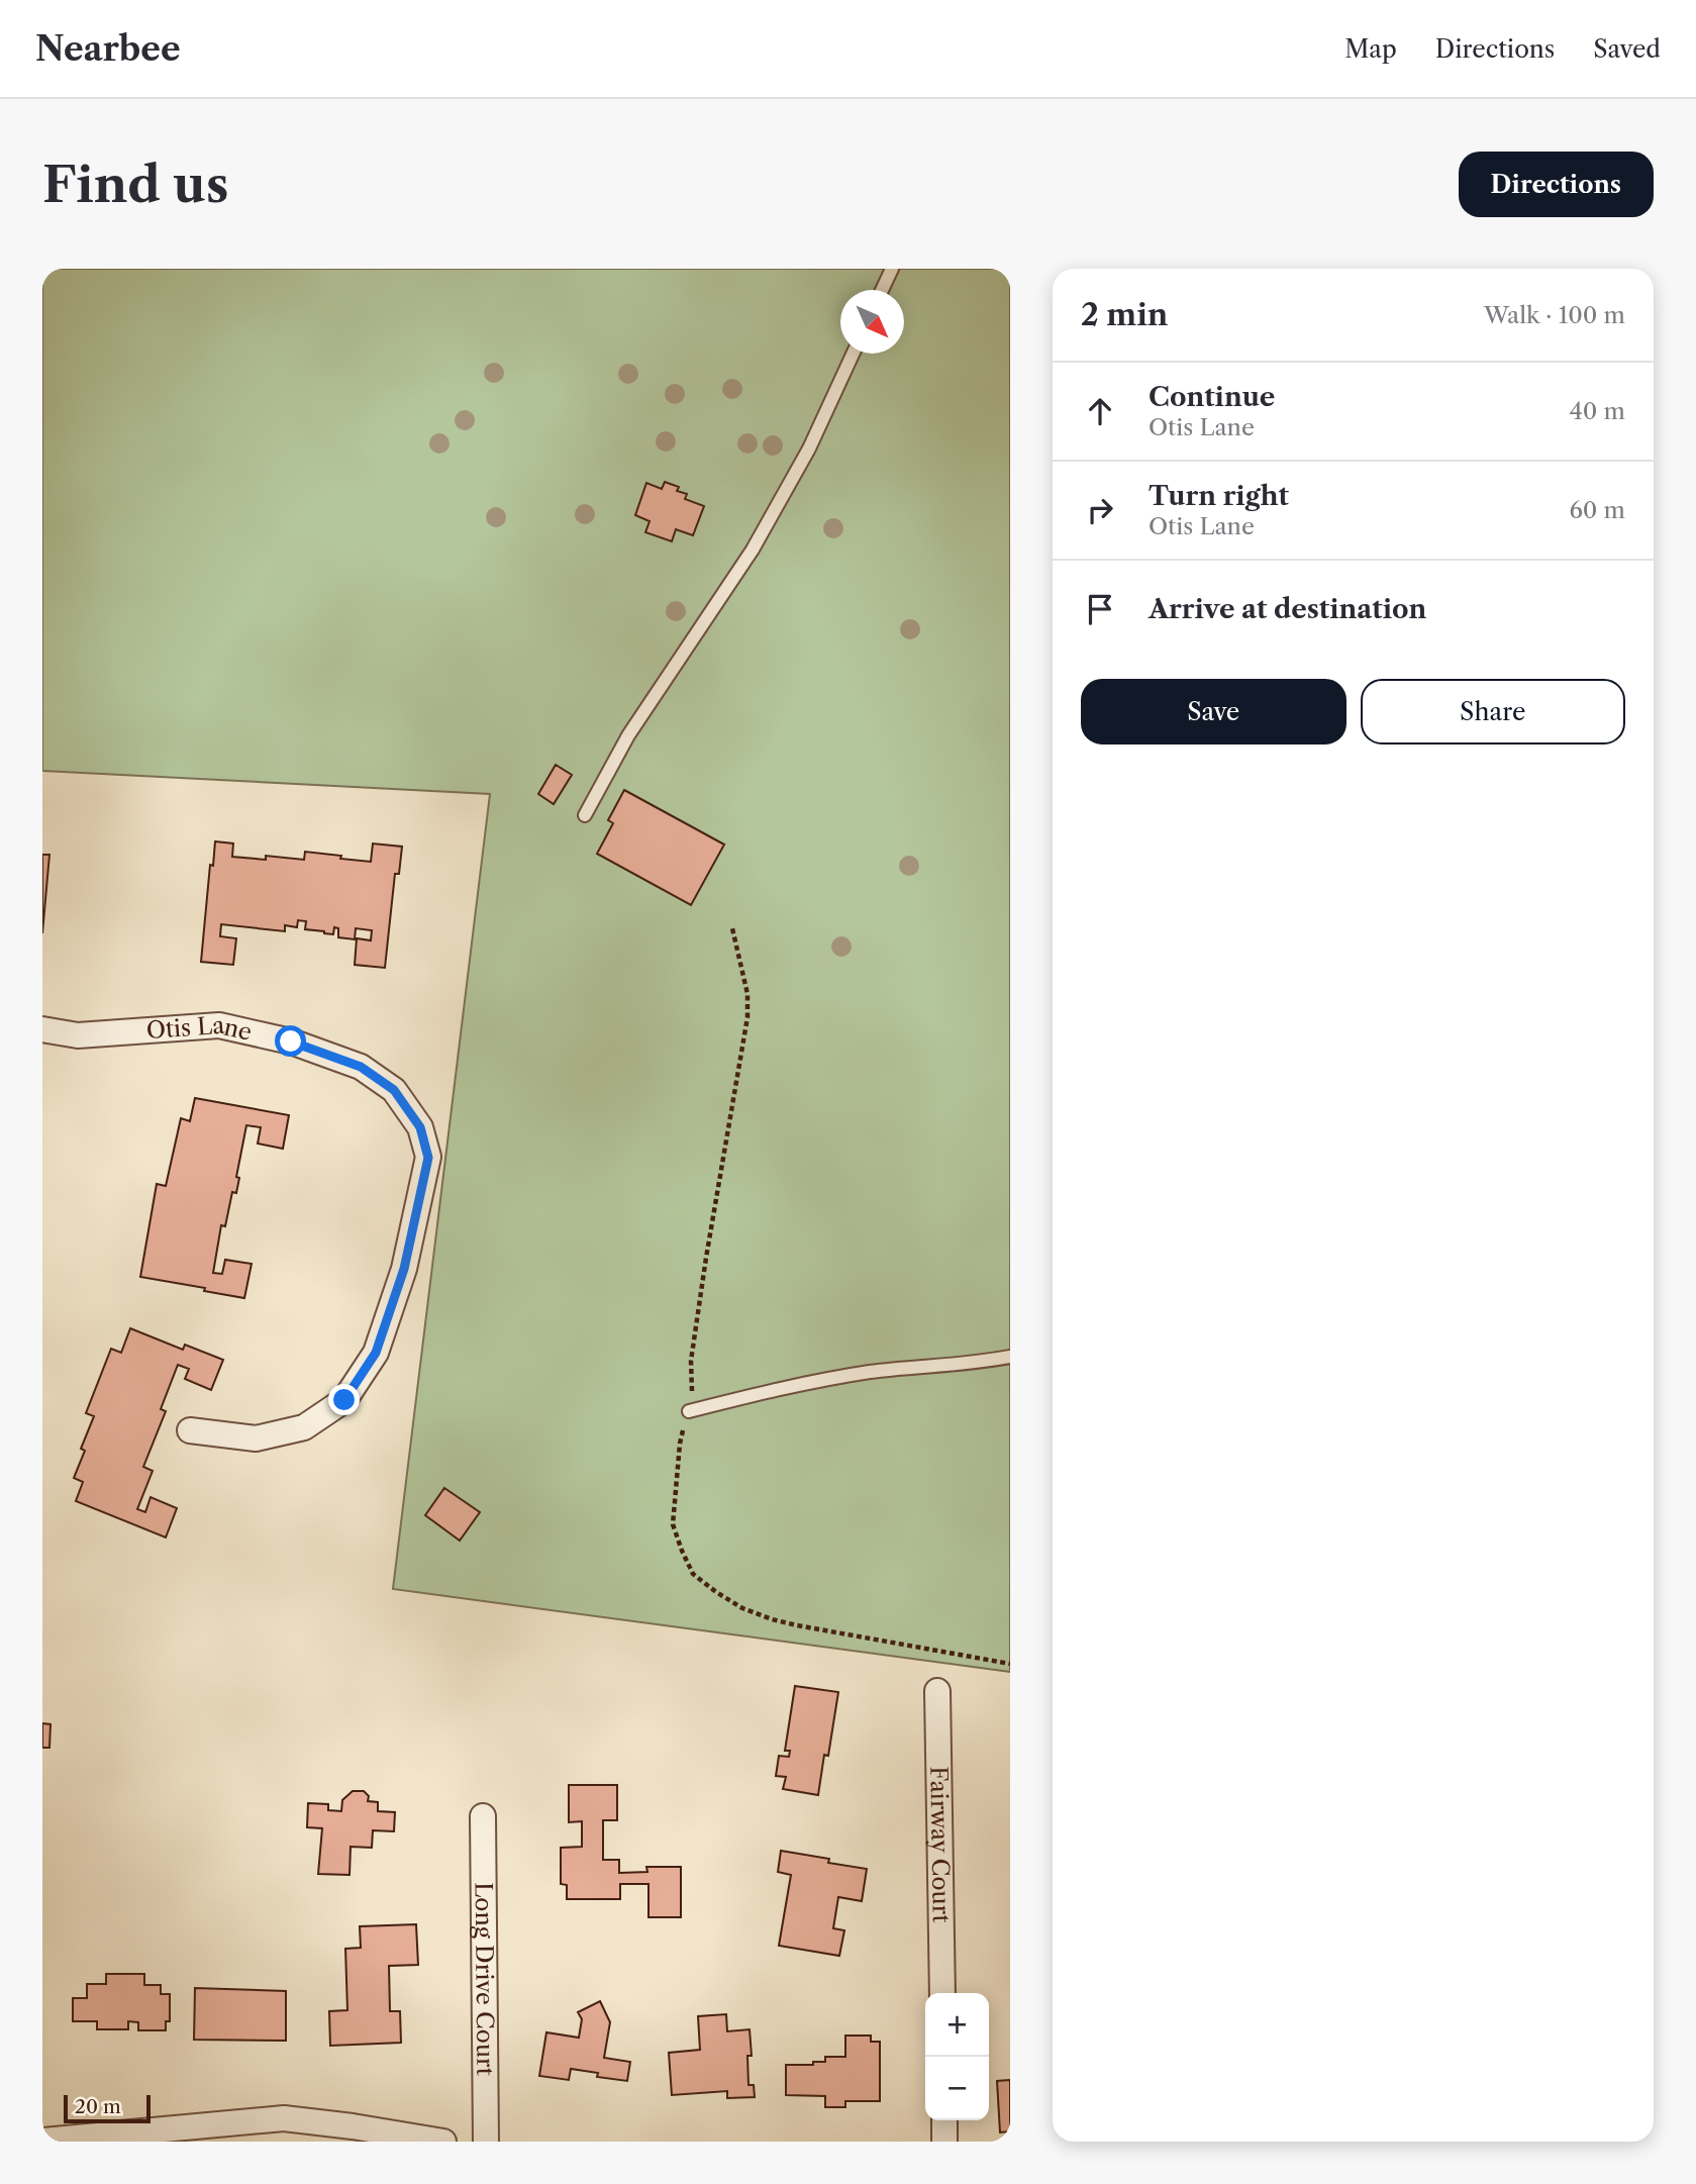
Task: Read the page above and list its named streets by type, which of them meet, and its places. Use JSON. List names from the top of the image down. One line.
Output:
{"streets":{"street":["Otis Lane","Fairway Court","Long Drive Court"]},"scale_bar":"20 m","north":"bottom right","page":{"header":"Nearbee","nav":["Map","Directions","Saved"],"buttons":["Directions",["Save","Share"]],"title":"Find us","heading":["2 min","Walk · 100 m"],"list":[["Continue","Otis Lane","40 m"],["Turn right","Otis Lane","60 m"],"Arrive at destination"],"map_buttons":["+","−"],"scale":"20 m"}}
